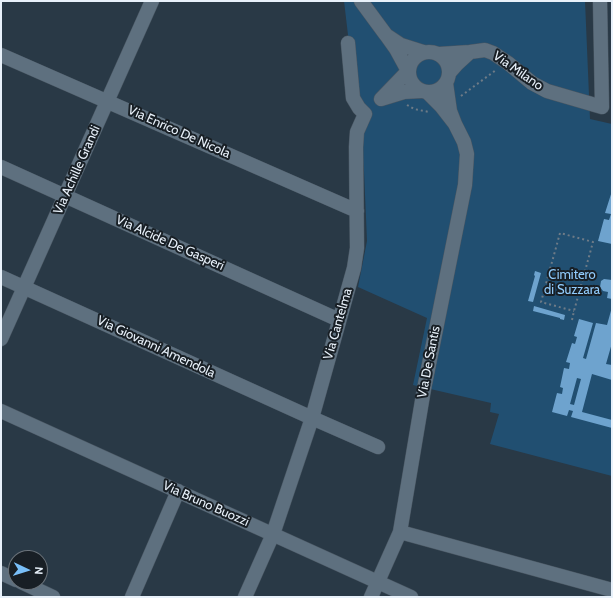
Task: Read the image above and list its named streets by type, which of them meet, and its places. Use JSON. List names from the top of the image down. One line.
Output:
{"streets":{"street":["Via Milano","Via Enrico De Nicola","Via Achille Grandi","Via Alcide De Gasperi","Via Cantelma","Via Giovanni Amendola","Via De Santis","Via Bruno Buozzi"]},"crossings":[["Via Milano","Via De Santis"],["Via Enrico De Nicola","Via Achille Grandi"],["Via Enrico De Nicola","Via Cantelma"],["Via Achille Grandi","Via Alcide De Gasperi"],["Via Achille Grandi","Via Giovanni Amendola"],["Via Alcide De Gasperi","Via Cantelma"],["Via Cantelma","Via Giovanni Amendola"],["Via Cantelma","Via Bruno Buozzi"],["Via De Santis","Via Bruno Buozzi"]],"parks":["Cimitero di Suzzara"],"north":"right"}
